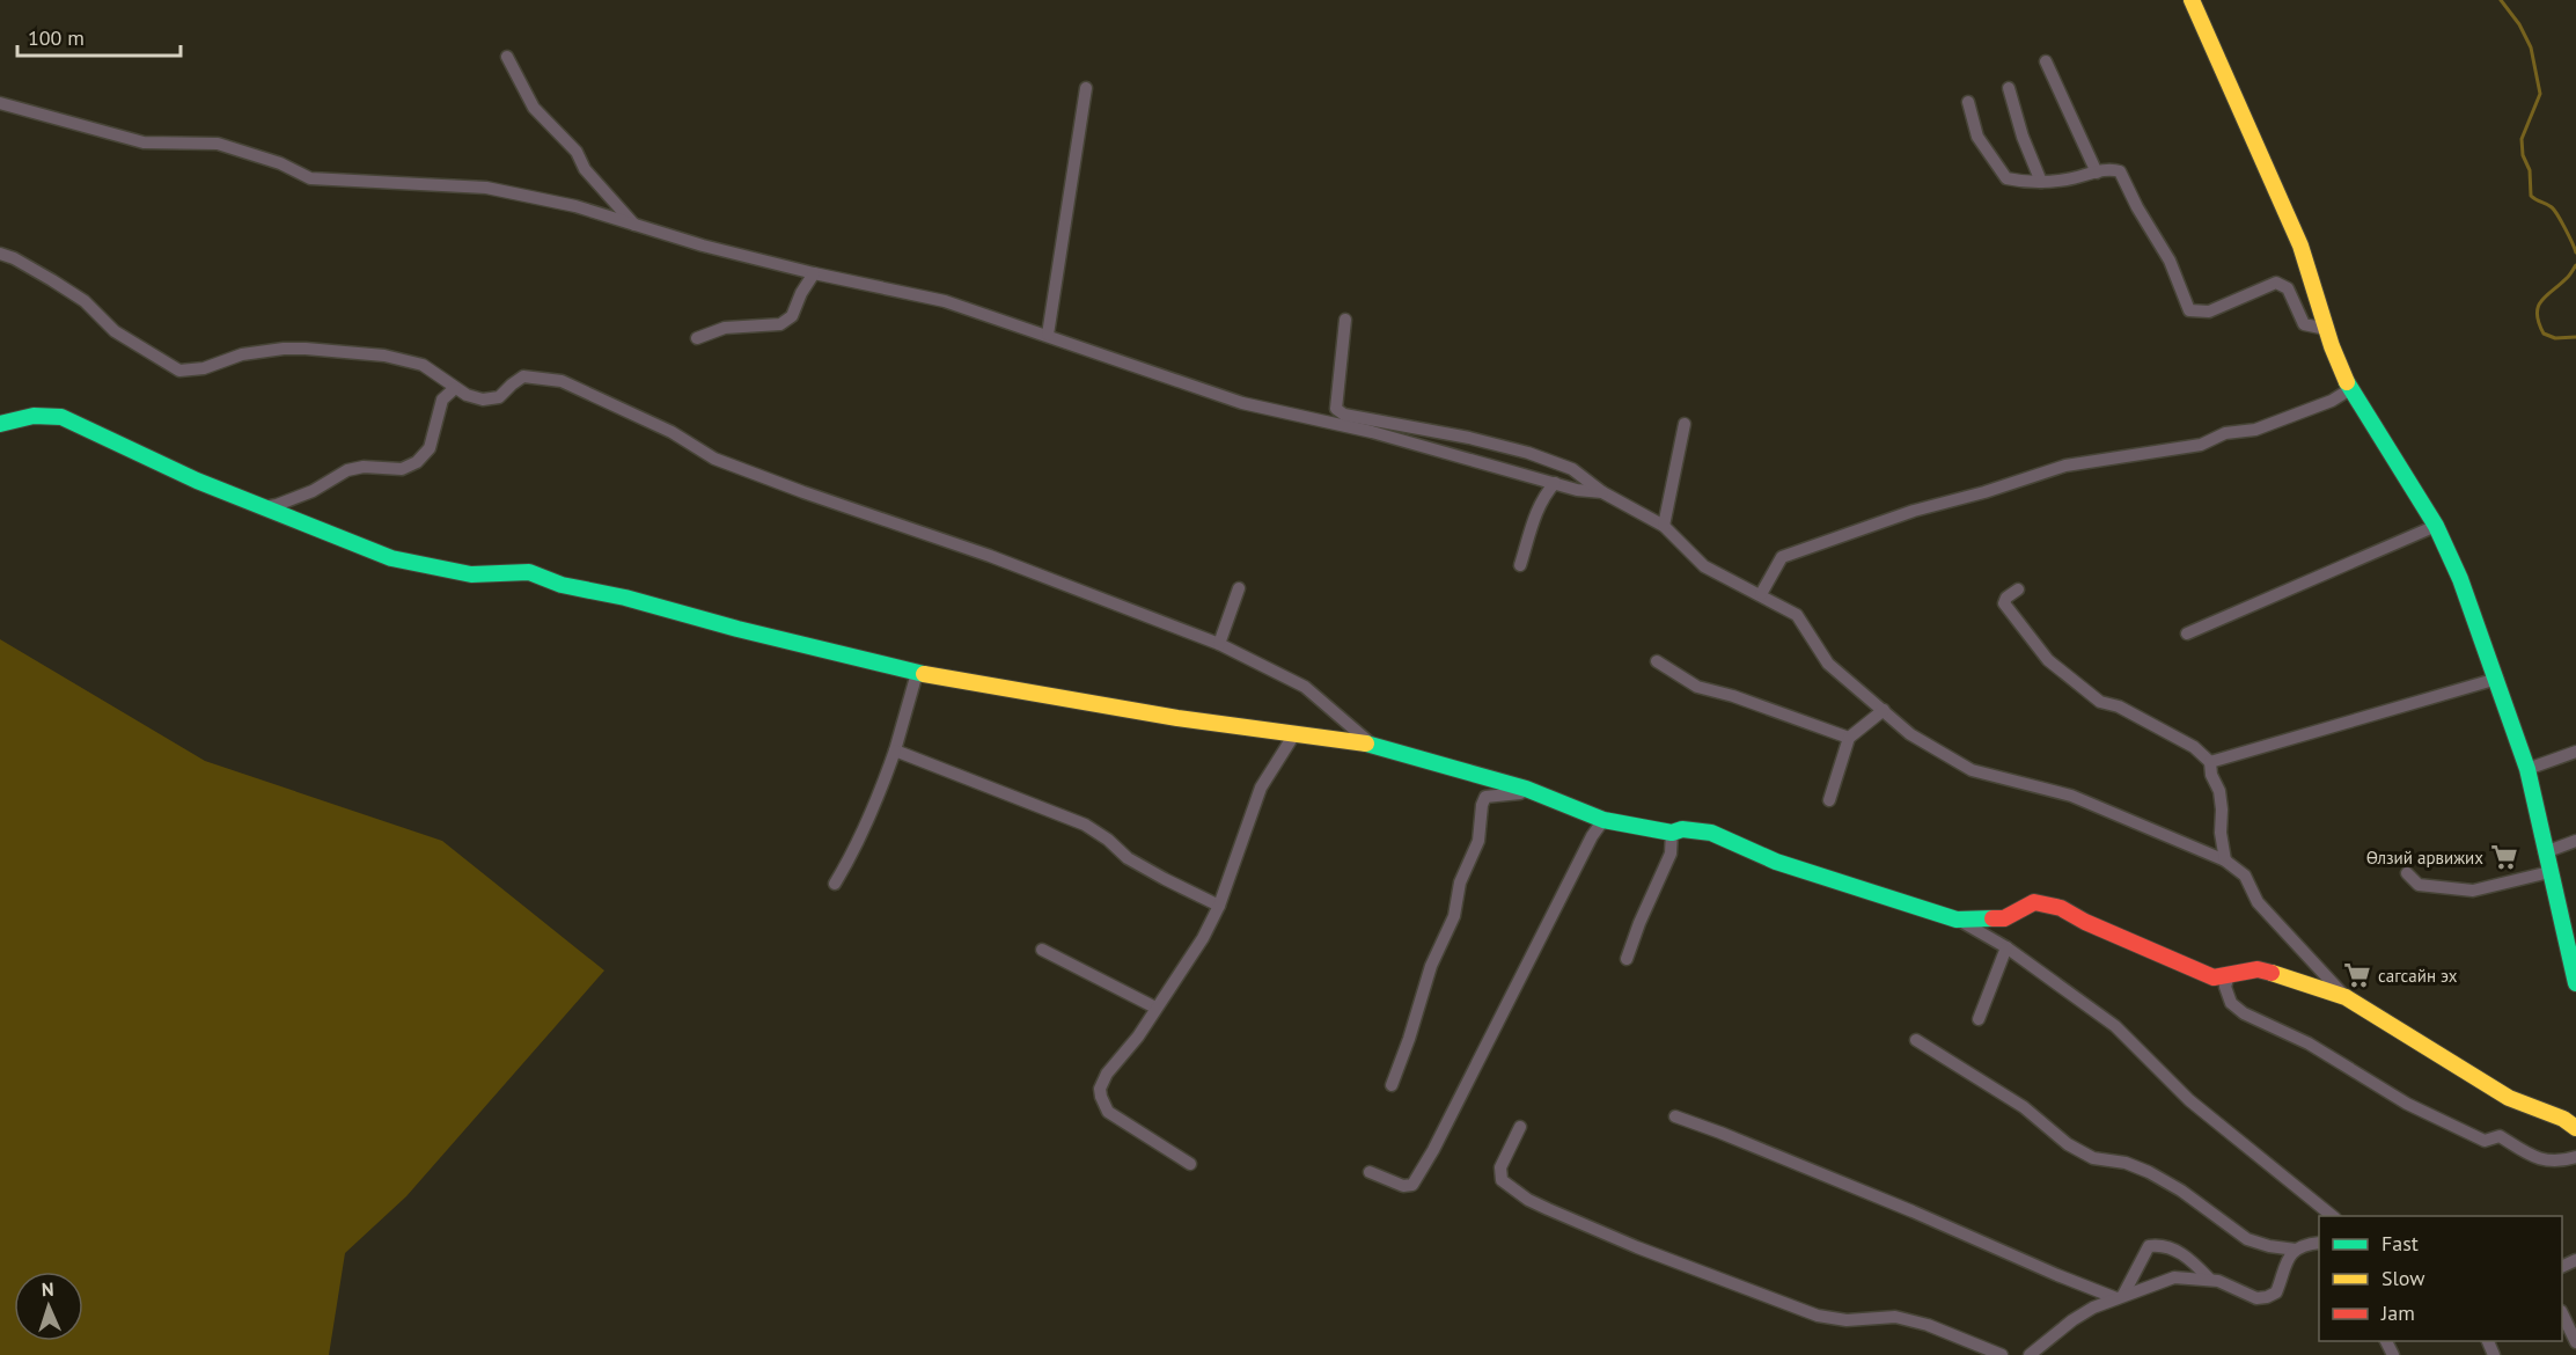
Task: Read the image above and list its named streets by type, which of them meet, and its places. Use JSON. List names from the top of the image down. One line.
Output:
{"places":{"supermarket":["Өлзий арвижих","сагсайн эх"]},"legend":["Fast","Slow","Jam"],"scale_bar":"100 m","north":"top"}
